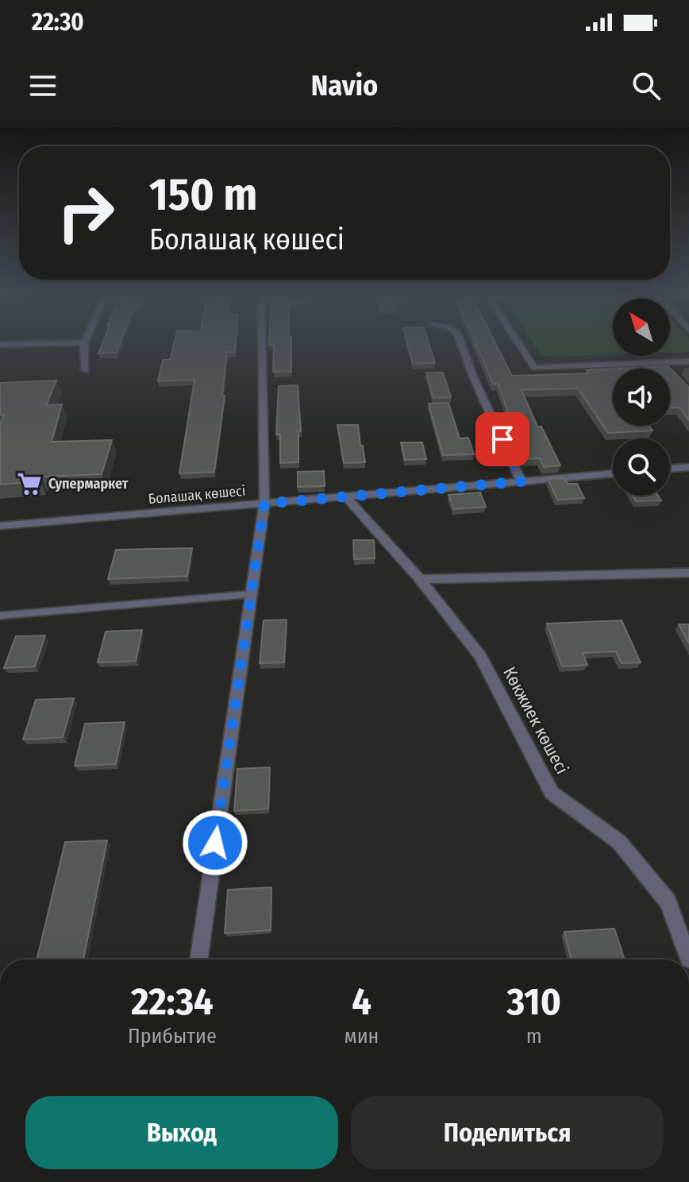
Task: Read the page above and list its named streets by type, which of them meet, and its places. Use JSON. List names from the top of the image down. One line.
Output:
{"streets":{"street":["Болашақ көшесі","Көкжиек көшесі"]},"crossings":[["Болашақ көшесі","Көкжиек көшесі"]],"places":{"supermarket":["Супермаркет"]},"north":"top left","page":{"status":"22:30","header":"Navio","turn":["150 m","Болашақ көшесі"],"eta":["22:34","Прибытие","4","мин","310","m"],"buttons":["Выход","Поделиться"]}}
